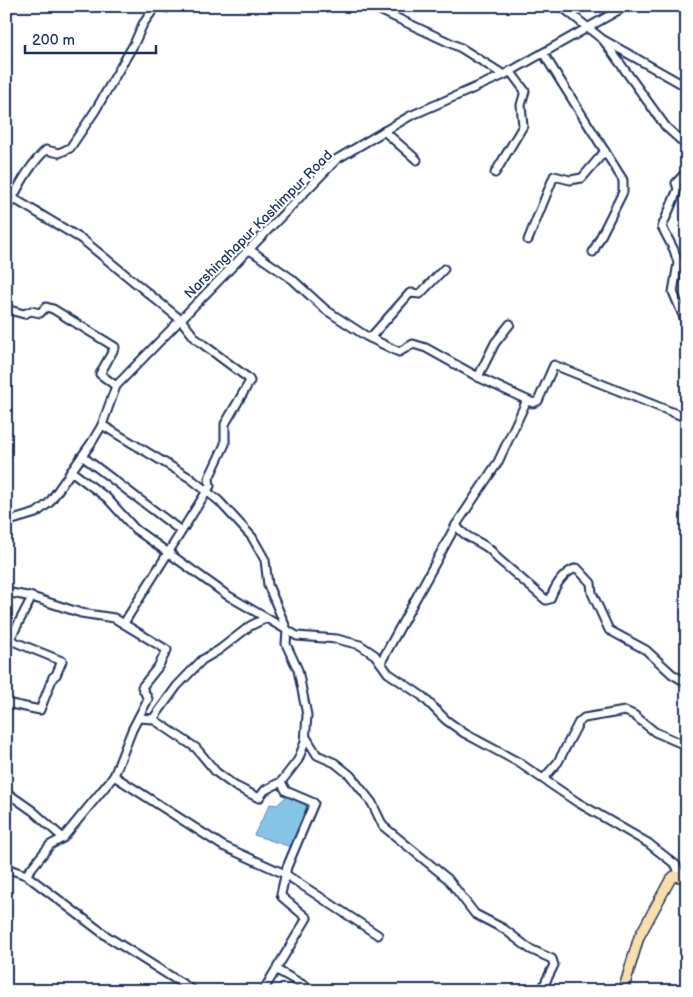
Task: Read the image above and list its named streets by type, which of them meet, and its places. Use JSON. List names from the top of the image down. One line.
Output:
{"streets":{"street":["Narshinghapur Kashimpur Road"]},"scale_bar":"200 m"}
